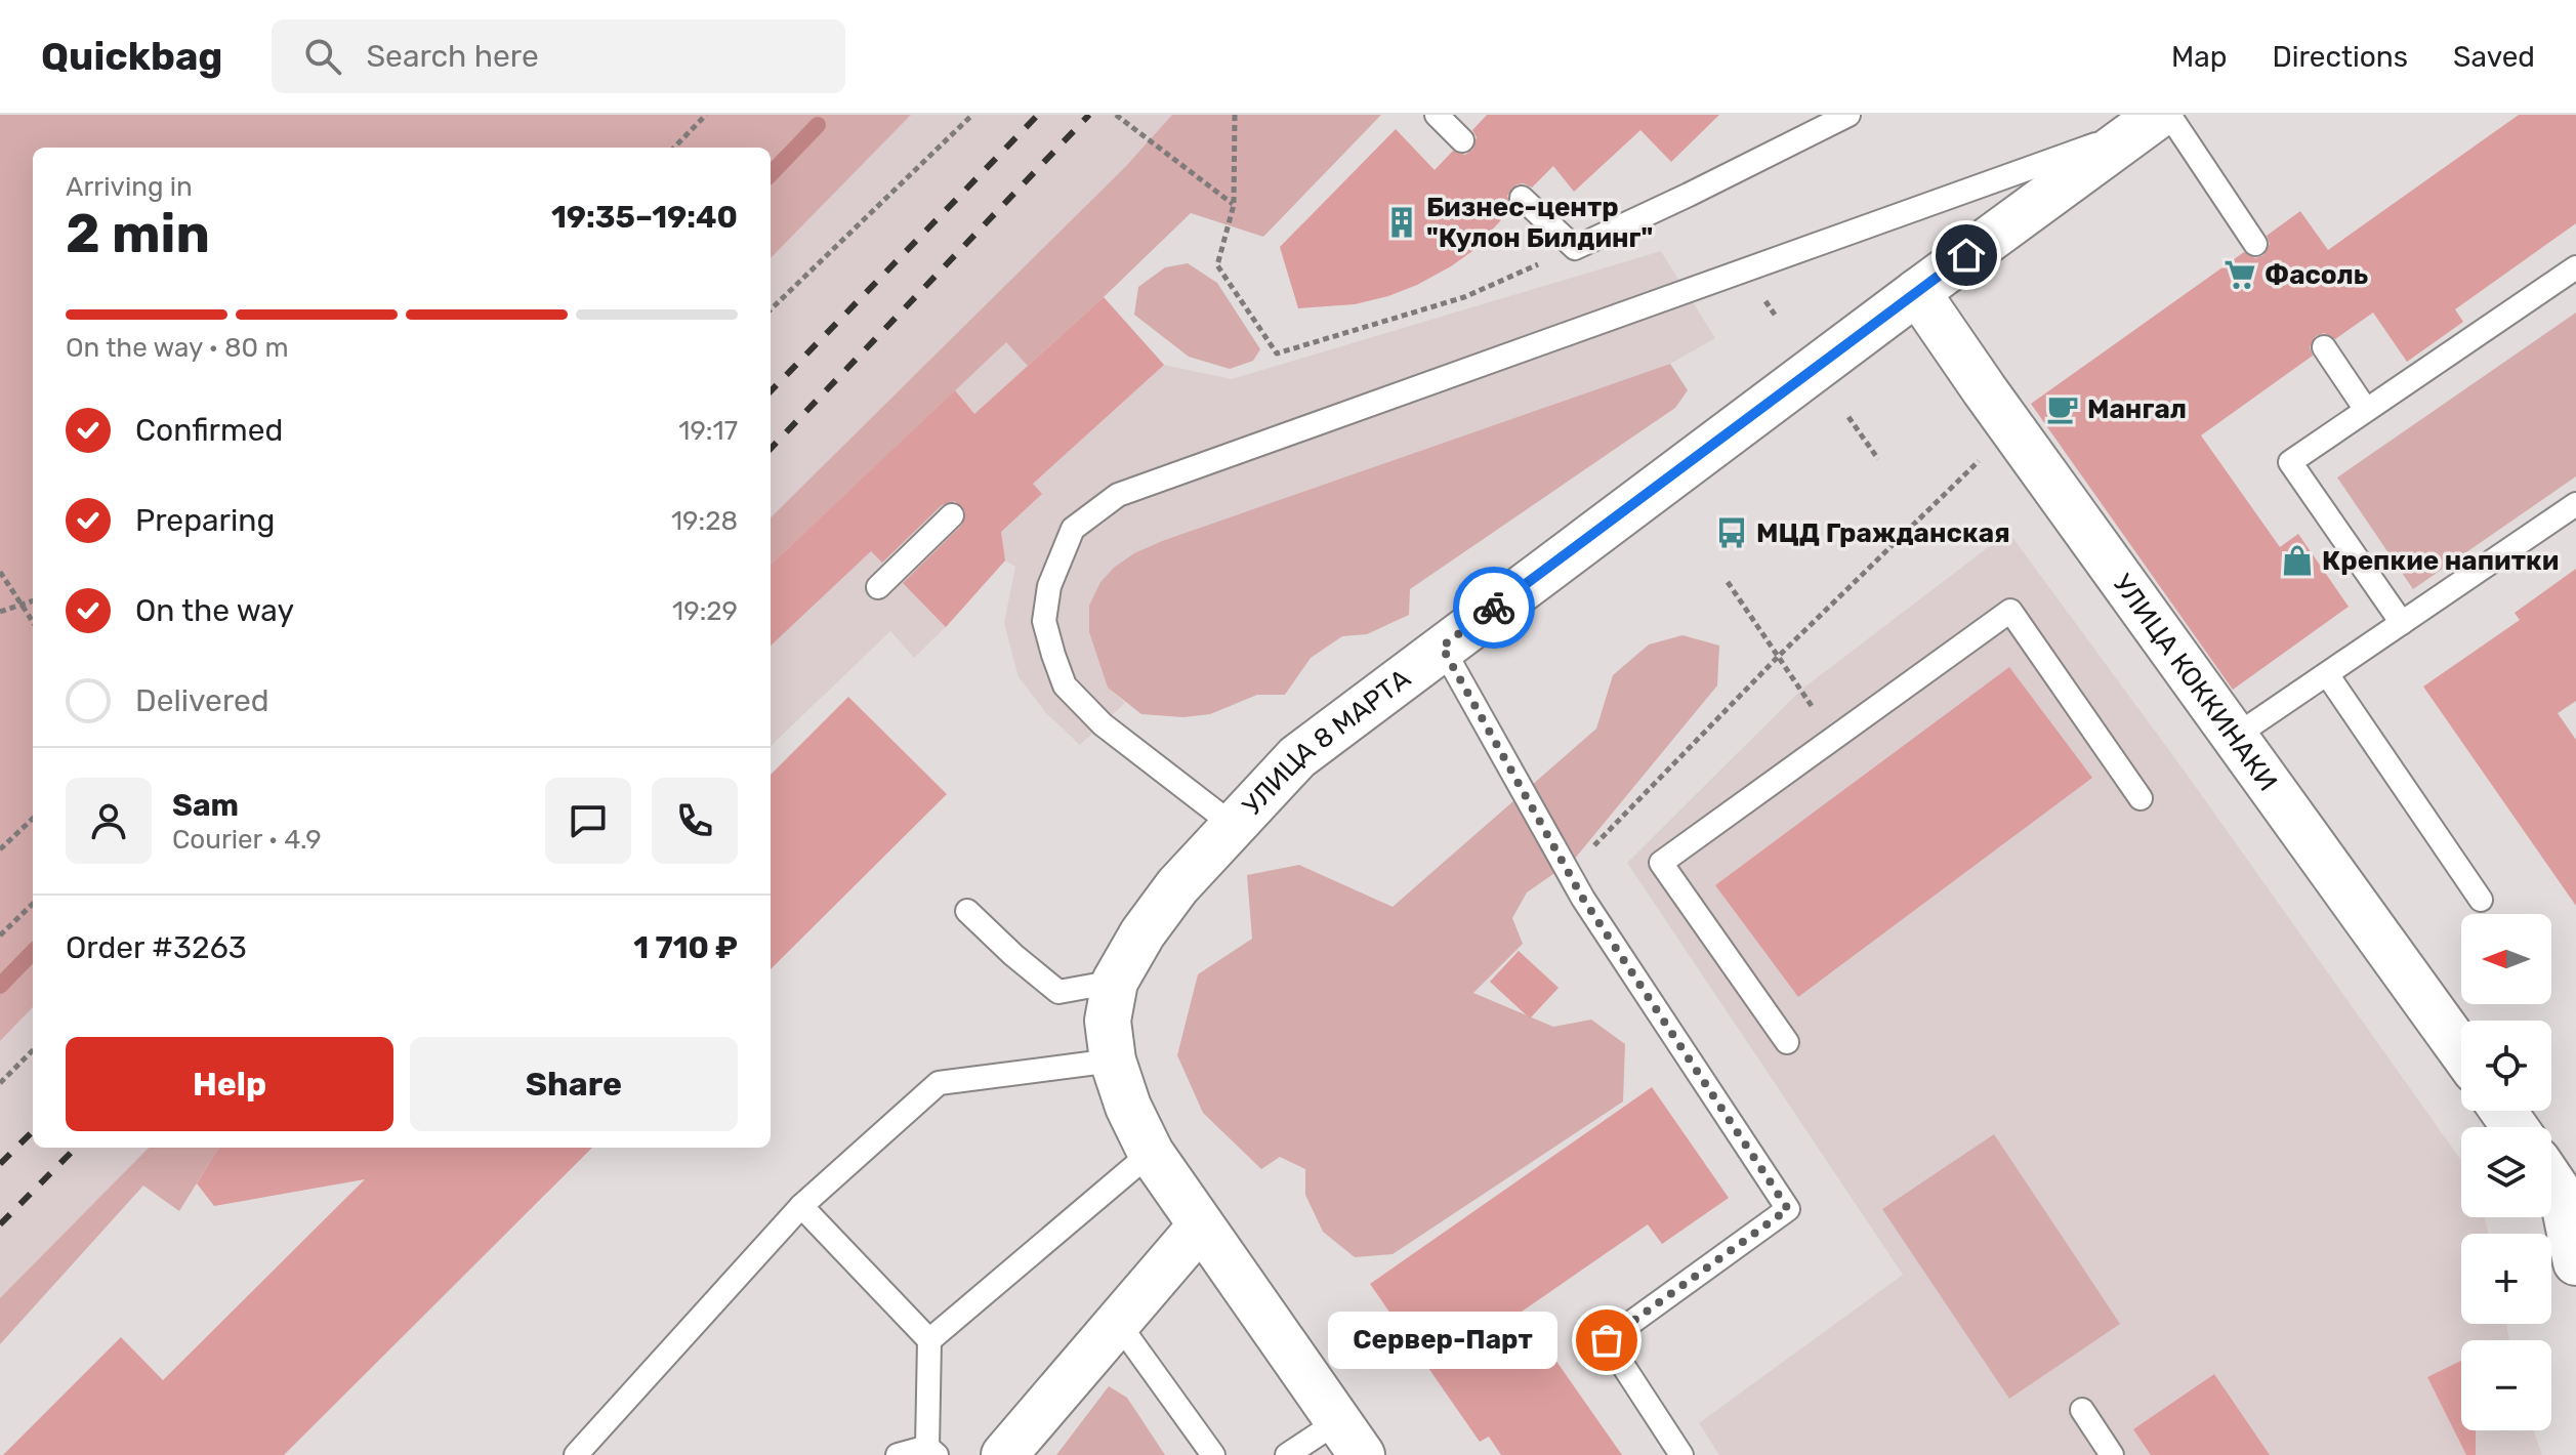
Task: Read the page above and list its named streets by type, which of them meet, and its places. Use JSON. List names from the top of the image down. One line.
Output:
{"streets":{"street":["УЛИЦА КОККИНАКИ","УЛИЦА 8 МАРТА"]},"crossings":[["УЛИЦА КОККИНАКИ","УЛИЦА 8 МАРТА"]],"places":{"building":["Бизнес-центр \"Кулон Билдинг\""],"supermarket":["Фасоль"],"cafe":["Мангал"],"bus stop":["МЦД Гражданская"],"shop":["Крепкие напитки"],"other":["Сервер-Парт"]},"north":"left","page":{"header":"Quickbag","search":"Search here","nav":["Map","Directions","Saved"],"heading":["2 min","Arriving in","19:35–19:40"],"panel":["Sam","Courier · 4.9","Order #3263","1 710 ₽"],"bar":"On the way · 80 m","list":[["Confirmed","19:17"],["Preparing","19:28"],["On the way","19:29"],"Delivered"],"map_buttons":["+","−"],"buttons":["Help","Share"],"bubble":"Сервер-Парт"}}
